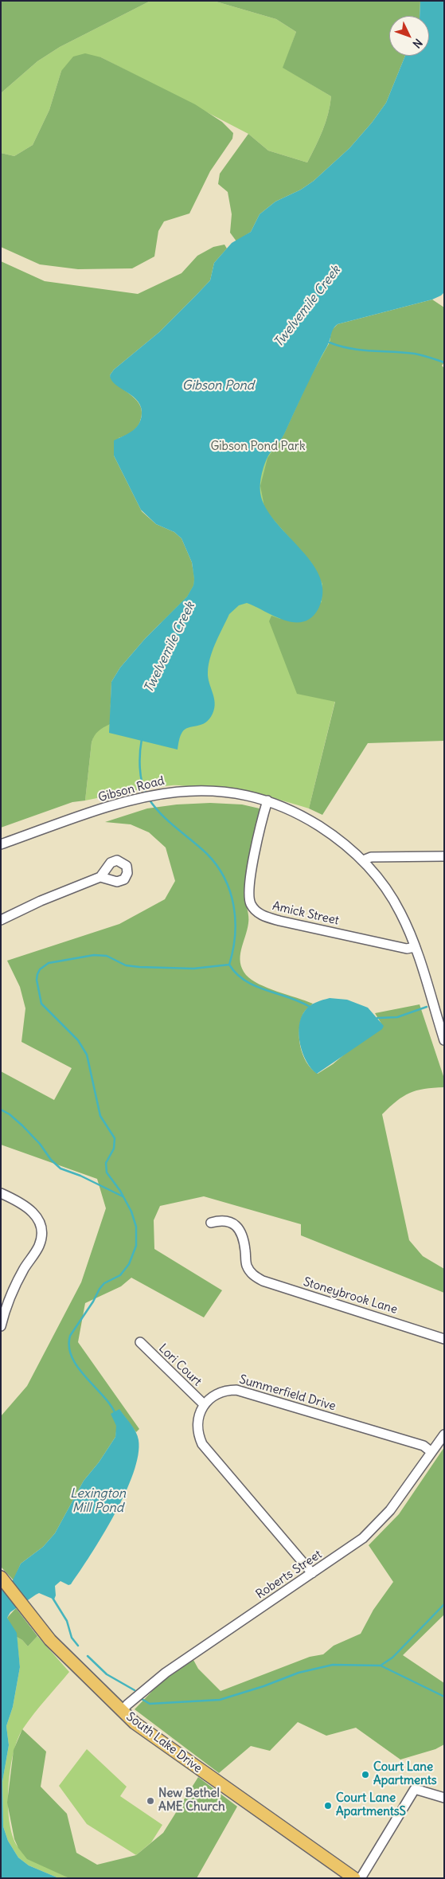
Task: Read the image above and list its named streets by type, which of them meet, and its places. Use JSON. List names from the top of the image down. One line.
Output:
{"streets":{"main road":["South Lake Drive"],"street":["Gibson Road","Amick Street","Stoneybrook Lane","Lori Court","Summerfield Drive","Roberts Street"]},"crossings":[["Gibson Road","Amick Street"],["Lori Court","Summerfield Drive"],["Summerfield Drive","Roberts Street"],["Roberts Street","South Lake Drive"]],"water":["Twelvemile Creek","Gibson Pond","Lexington Mill Pond"],"parks":["Gibson Pond Park"],"places":["Court Lane Apartments","New Bethel AME Church","Court Lane ApartmentsS"],"north":"bottom right"}
